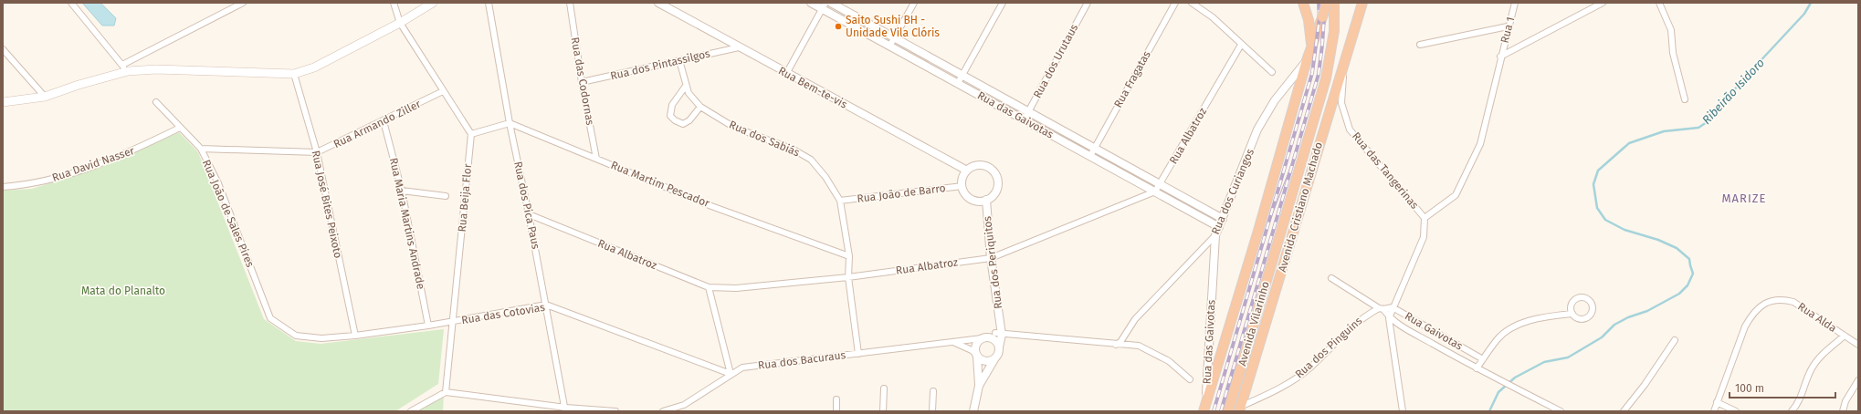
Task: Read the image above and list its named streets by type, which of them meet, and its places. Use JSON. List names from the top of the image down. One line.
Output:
{"streets":{"highway":["Avenida Cristiano Machado","Avenida Vilarinho"],"street":["Rua 1","Rua dos Urutaus","Rua dos Pintassilgos","Rua Fragatas","Rua das Codornas","Rua Bem-te-vis","Rua das Gaivotas","Rua Armando Ziller","Rua Albatroz","Rua dos Sabiás","Rua David Nasser","Rua das Tangerinas","Rua Martim Pescador","Rua dos Curiangos","Rua João de Barro","Rua Beija Flor","Rua José Bites Peixoto","Rua dos Pica Paus","Rua João de Sales Pires","Rua Maria Martins Andrade","Rua dos Periquitos","Rua das Cotovias","Rua Alda","Rua Gaivotas","Rua dos Pinguins","Rua dos Bacuraus"]},"crossings":[["Rua 1","Rua das Tangerinas"],["Rua dos Urutaus","Rua das Gaivotas"],["Rua dos Pintassilgos","Rua das Codornas"],["Rua dos Pintassilgos","Rua Bem-te-vis"],["Rua dos Pintassilgos","Rua dos Sabiás"],["Rua Fragatas","Rua das Gaivotas"],["Rua das Codornas","Rua Martim Pescador"],["Rua Bem-te-vis","Rua João de Barro"],["Rua Bem-te-vis","Rua dos Periquitos"],["Rua das Gaivotas","Rua Albatroz"],["Rua das Gaivotas","Rua dos Curiangos"],["Rua Armando Ziller","Rua José Bites Peixoto"],["Rua Armando Ziller","Rua João de Sales Pires"],["Rua Armando Ziller","Rua Maria Martins Andrade"],["Rua Albatroz","Rua dos Sabiás"],["Rua Albatroz","Rua dos Pica Paus"],["Rua Albatroz","Rua dos Periquitos"],["Rua dos Sabiás","Rua Martim Pescador"],["Rua dos Sabiás","Rua João de Barro"],["Rua dos Sabiás","Rua dos Bacuraus"],["Rua David Nasser","Rua João de Sales Pires"],["Rua das Tangerinas","Avenida Cristiano Machado"],["Rua Martim Pescador","Rua dos Pica Paus"],["Rua dos Curiangos","Rua dos Bacuraus"],["Rua João de Barro","Rua dos Periquitos"],["Rua Beija Flor","Rua das Cotovias"],["Rua José Bites Peixoto","Rua das Cotovias"],["Rua dos Pica Paus","Rua das Cotovias"],["Avenida Cristiano Machado","Rua dos Pinguins"],["Rua João de Sales Pires","Rua das Cotovias"],["Rua Maria Martins Andrade","Rua das Cotovias"],["Rua dos Periquitos","Rua dos Bacuraus"],["Rua das Cotovias","Rua dos Bacuraus"],["Rua Gaivotas","Rua dos Pinguins"]],"districts":["MARIZE"],"water":["Ribeirão Isidoro"],"parks":["Mata do Planalto"],"places":["Saito Sushi BH - Unidade Vila Clóris"],"scale_bar":"100 m"}
